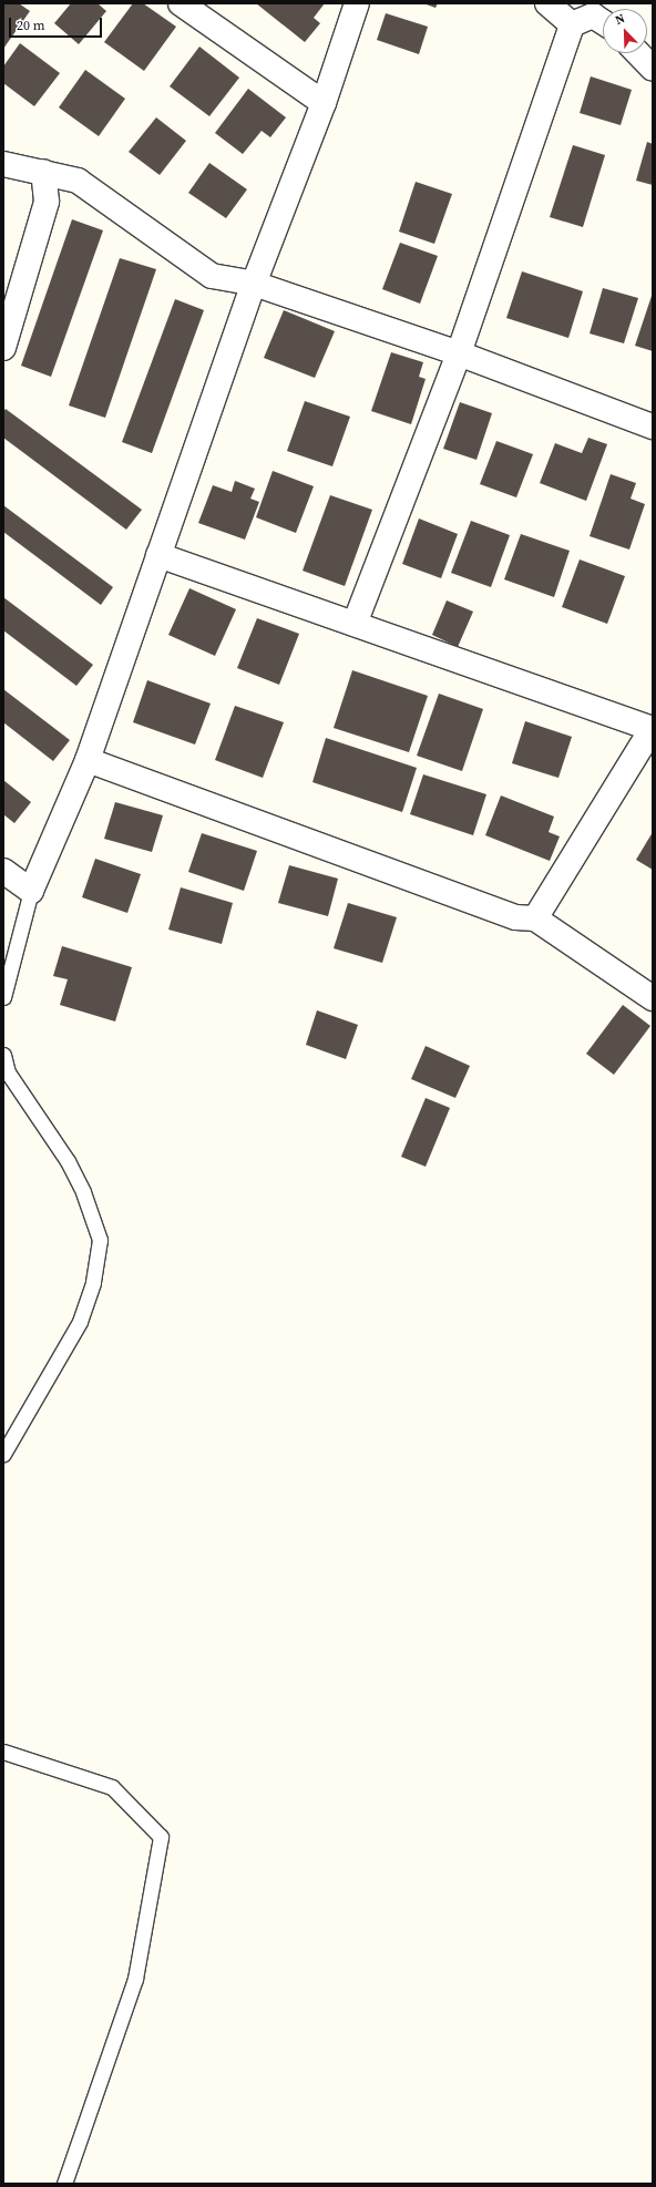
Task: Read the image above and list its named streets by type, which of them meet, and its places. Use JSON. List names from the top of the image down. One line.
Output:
{"scale_bar":"20 m","north":"top left"}
